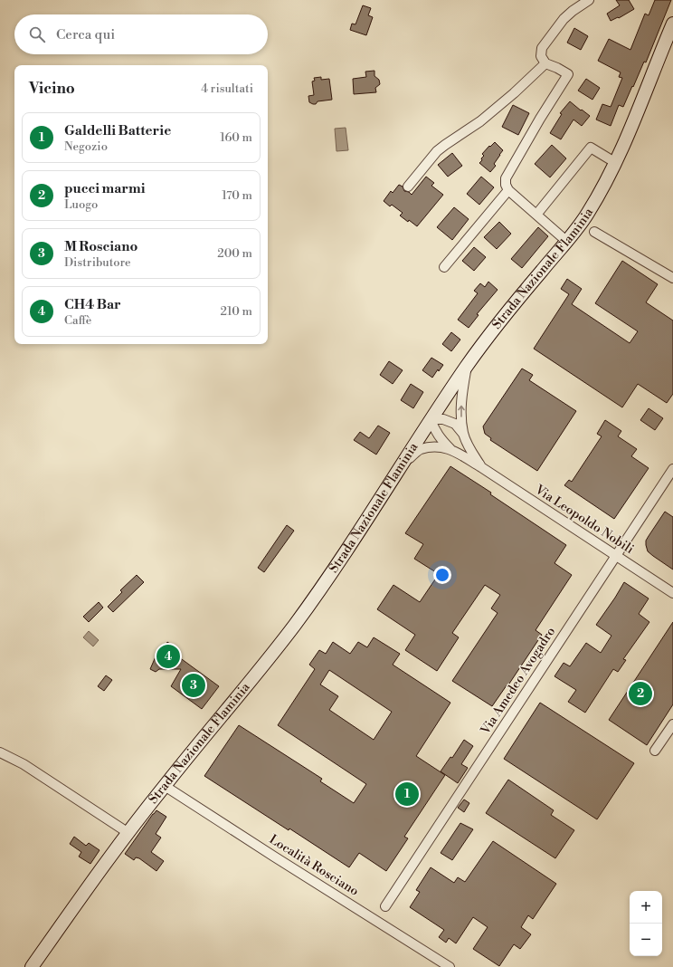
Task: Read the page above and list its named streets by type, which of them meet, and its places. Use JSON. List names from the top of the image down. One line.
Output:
{"streets":{"main road":["Strada Nazionale Flaminia"],"street":["Via Leopoldo Nobili","Via Amedeo Avogadro","Località Rosciano"]},"crossings":[["Strada Nazionale Flaminia","Via Leopoldo Nobili"],["Strada Nazionale Flaminia","Località Rosciano"],["Via Leopoldo Nobili","Via Amedeo Avogadro"]],"page":{"search":"Cerca qui","heading":["Vicino","4 risultati"],"list":[{"mark":"1","name":"Galdelli Batterie","note":"Negozio","value":"160 m"},{"mark":"2","name":"pucci marmi","note":"Luogo","value":"170 m"},{"mark":"3","name":"M Rosciano","note":"Distributore","value":"200 m"},{"mark":"4","name":"CH4 Bar","note":"Caffè","value":"210 m"}],"pins":["4","3","2","1"],"map_buttons":["+","−"]}}
